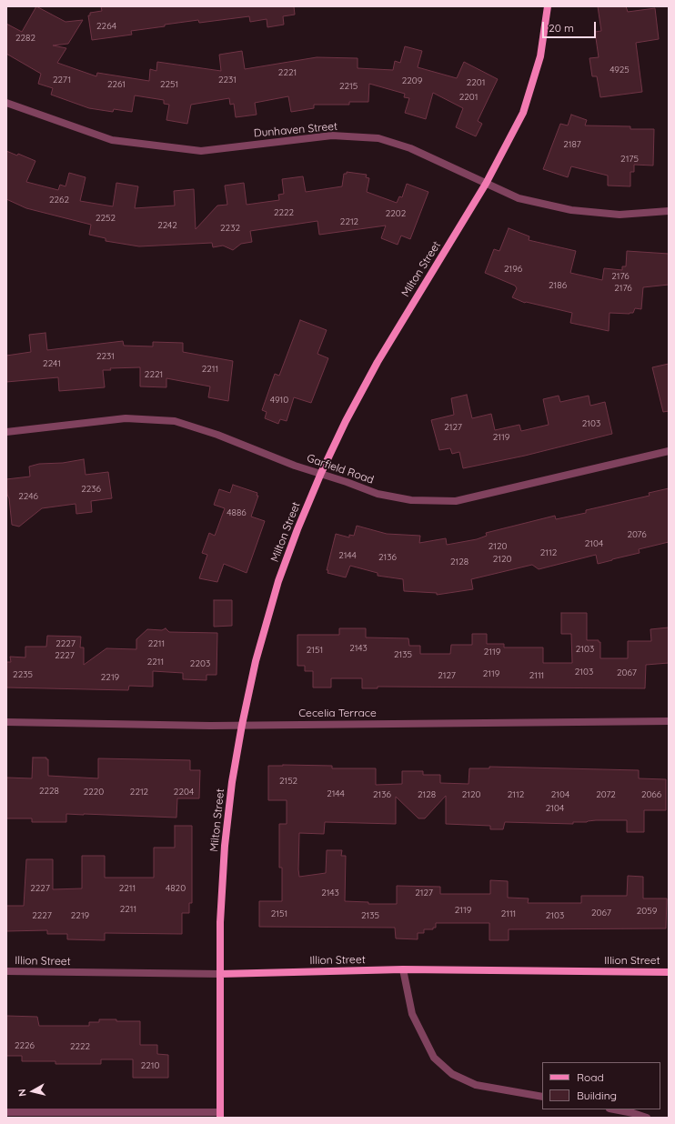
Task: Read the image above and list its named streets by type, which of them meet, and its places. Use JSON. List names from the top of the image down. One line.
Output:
{"streets":{"main road":["Milton Street","Illion Street"],"street":["Dunhaven Street","Garfield Road","Cecelia Terrace"]},"crossings":[["Dunhaven Street","Milton Street"],["Milton Street","Garfield Road"],["Milton Street","Cecelia Terrace"],["Milton Street","Illion Street"]],"house_numbers":["2264","2282","4925","2221","2271","2231","2209","2201","2261","2251","2215","2201","2187","2175","2262","2222","2202","2252","2212","2242","2232","2196","2176","2186","2176","2231","2241","2211","2221","4910","2103","2127","2119","2236","2246","4886","2076","2104","2120","2112","2144","2136","2120","2128","2227","2211","2143","2103","2151","2119","2135","2227","2211","2203","2103","2067","2119","2235","2127","2111","2219","2152","2228","2220","2212","2204","2144","2136","2128","2120","2112","2104","2072","2066","2104","2227","2211","4820","2143","2127","2211","2119","2059","2067","2151","2111","2227","2219","2135","2103","2226","2222","2210"],"legend":["Road","Building"],"scale_bar":"20 m","north":"left"}
